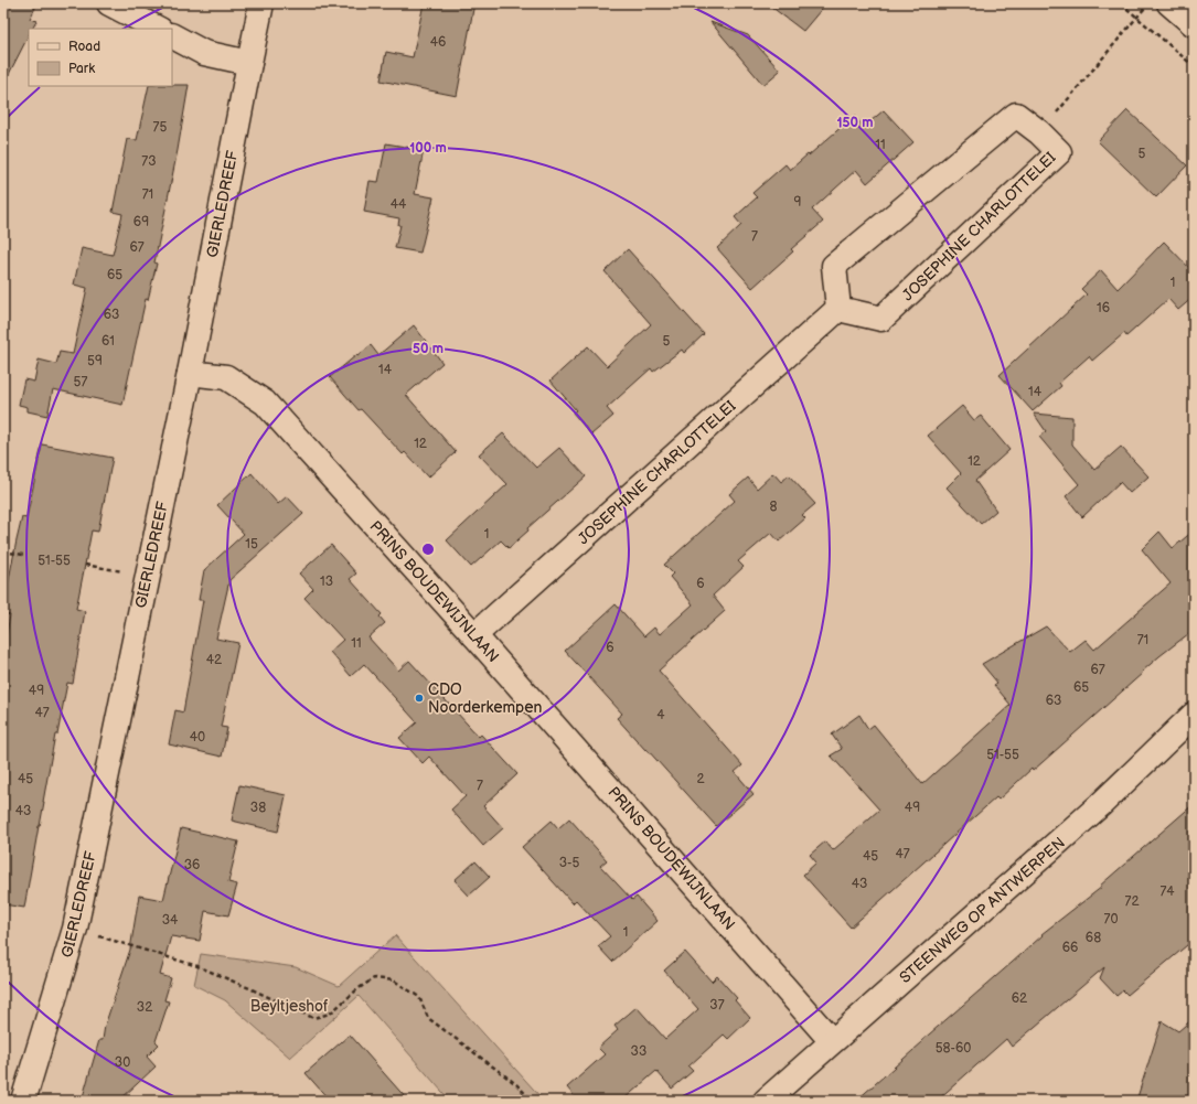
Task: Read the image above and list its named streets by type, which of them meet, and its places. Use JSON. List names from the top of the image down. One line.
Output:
{"streets":{"street":["GIERLEDREEF","JOSEPHINE CHARLOTTELEI","PRINS BOUDEWIJNLAAN","STEENWEG OP ANTWERPEN"]},"crossings":[["GIERLEDREEF","PRINS BOUDEWIJNLAAN"],["JOSEPHINE CHARLOTTELEI","PRINS BOUDEWIJNLAAN"],["PRINS BOUDEWIJNLAAN","STEENWEG OP ANTWERPEN"]],"parks":["Beyltjeshof"],"places":["CDO Noorderkempen"],"house_numbers":["46","75","11","5","73","71","9","44","69","7","67","65","1","16","63","61","5","59","14","57","14","12","12","8","1","15","51-55","13","6","71","11","6","42","67","65","49","63","47","4","40","51-55","45","2","7","38","49","43","47","45","3-5","36","43","74","72","70","34","1","68","66","62","37","32","58-60","33","30"],"legend":["Road","Park"],"rings":["150 m","100 m","50 m"]}
